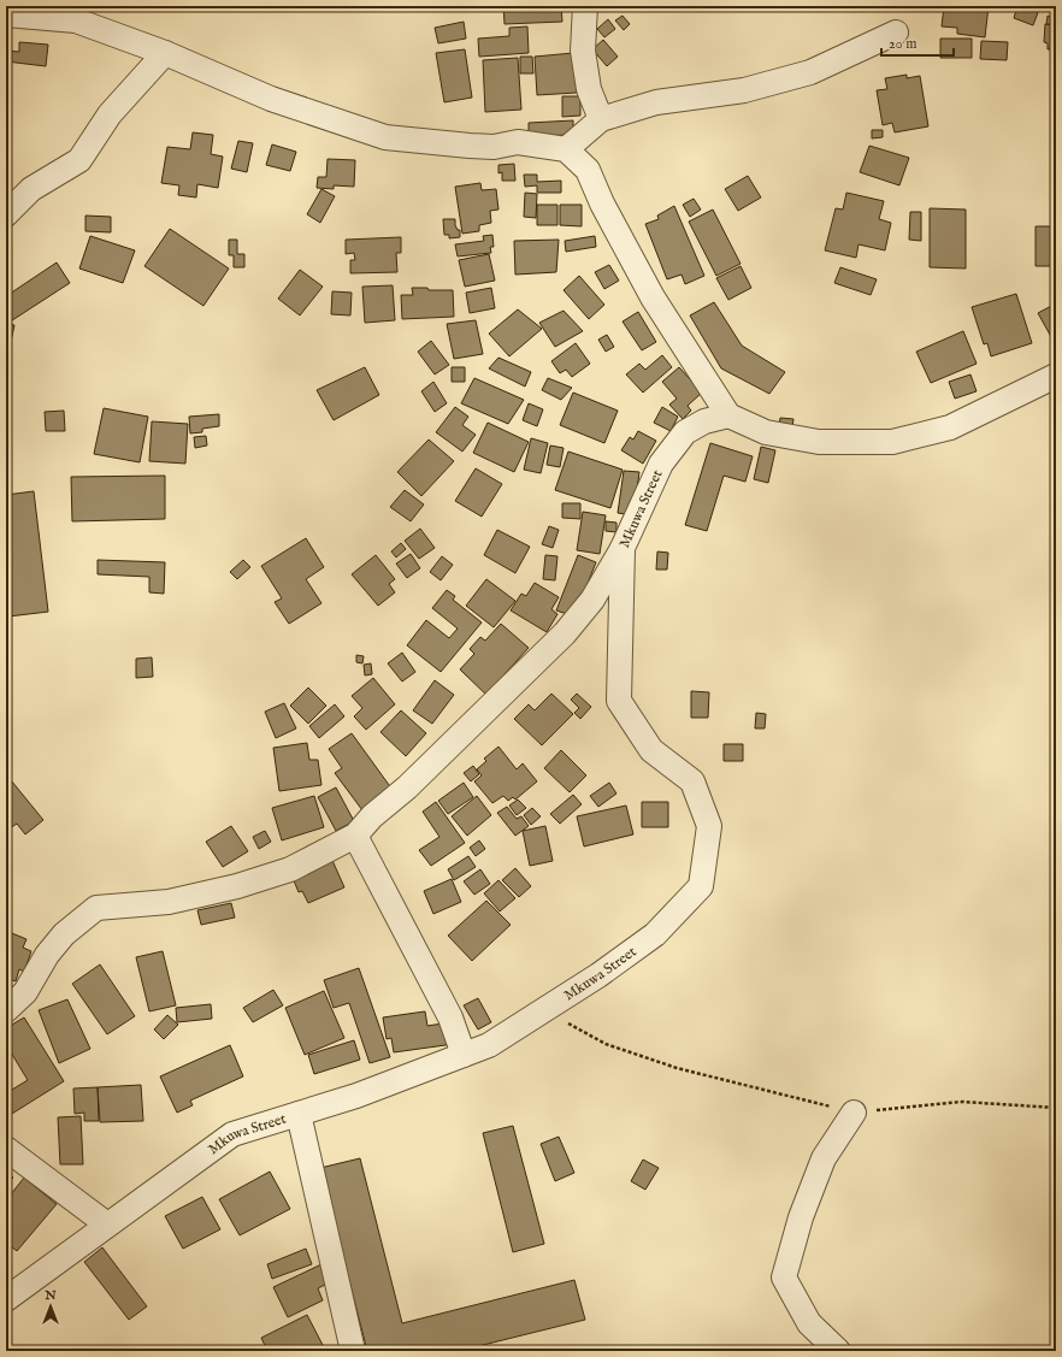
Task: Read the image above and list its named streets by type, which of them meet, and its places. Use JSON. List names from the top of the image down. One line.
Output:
{"streets":{"street":["Mkuwa Street"]},"scale_bar":"20 m","north":"top"}
